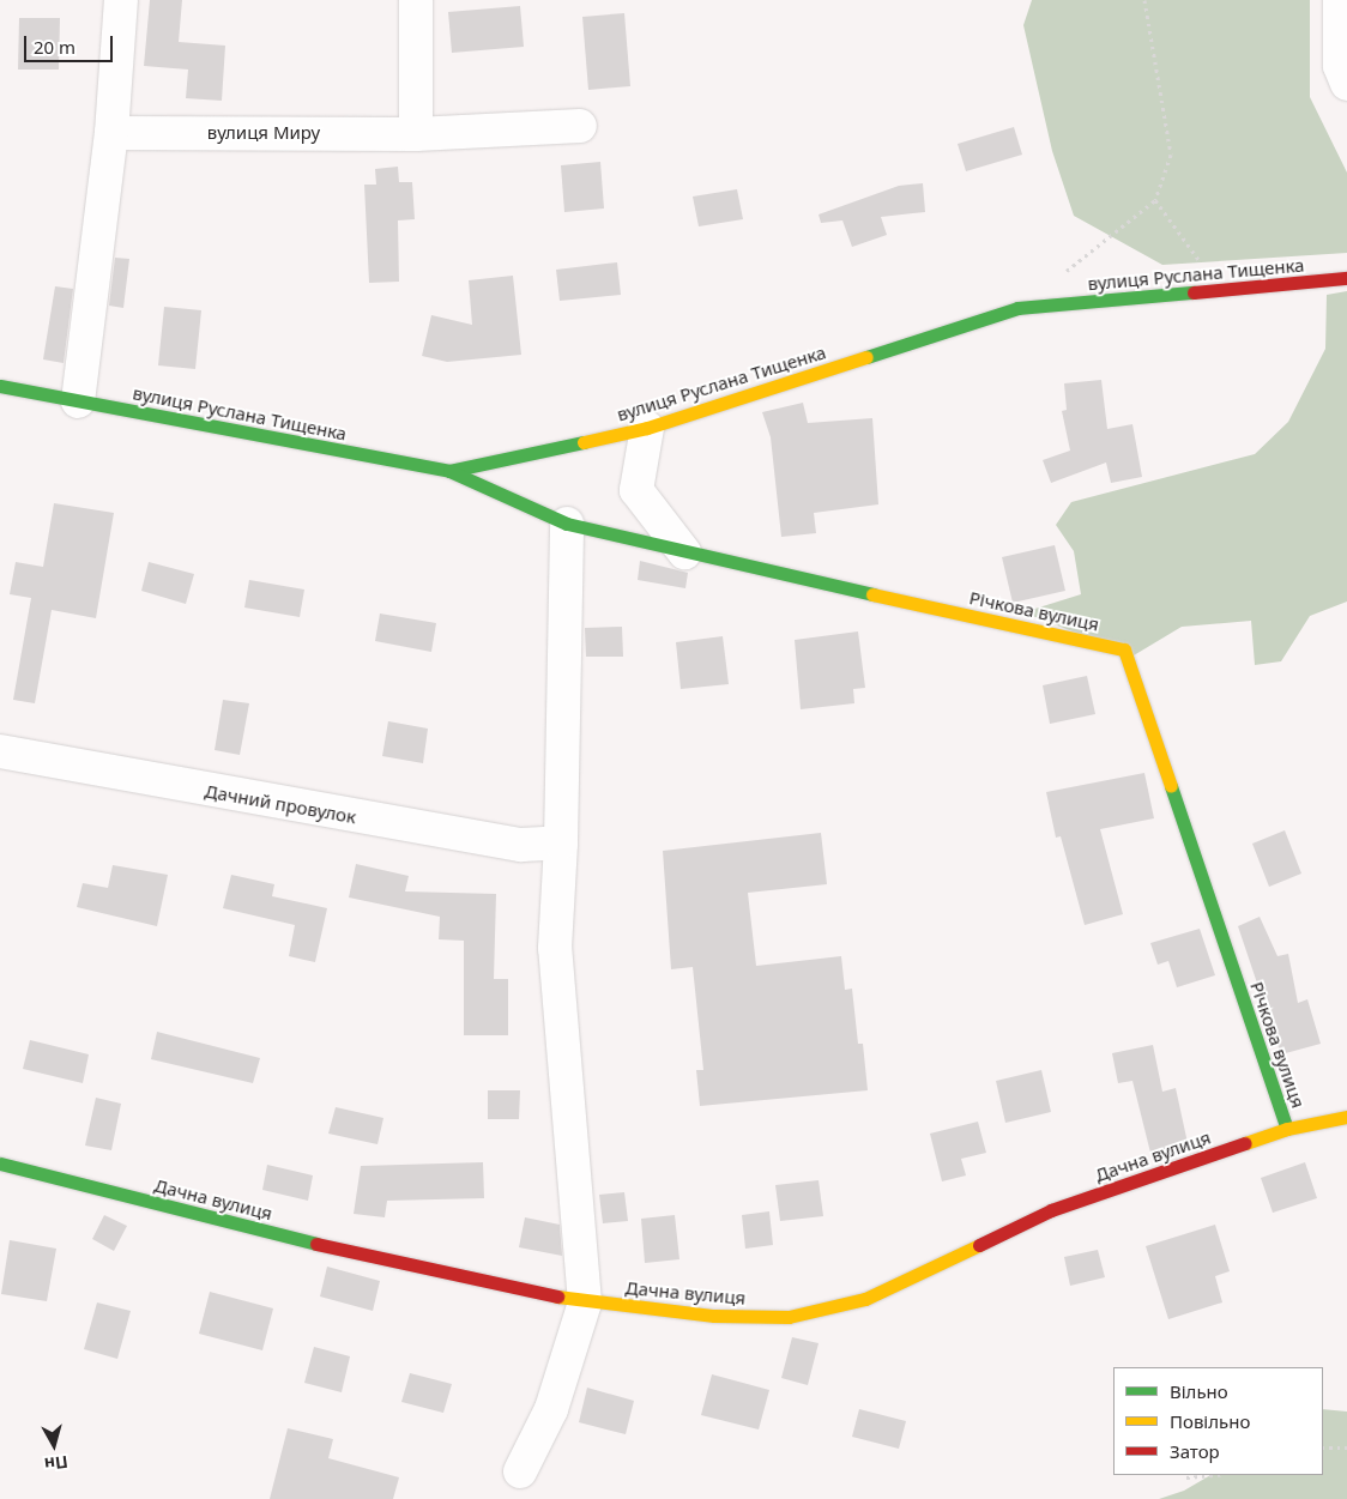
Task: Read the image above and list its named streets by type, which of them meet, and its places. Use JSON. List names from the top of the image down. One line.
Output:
{"streets":{"street":["вулиця Миру","вулиця Руслана Тищенка","Річкова вулиця","Дачний провулок","Дачна вулиця"]},"crossings":[["вулиця Руслана Тищенка","Річкова вулиця"],["Річкова вулиця","Дачна вулиця"]],"legend":["Вільно","Повільно","Затор"],"scale_bar":"20 m","north":"bottom"}
